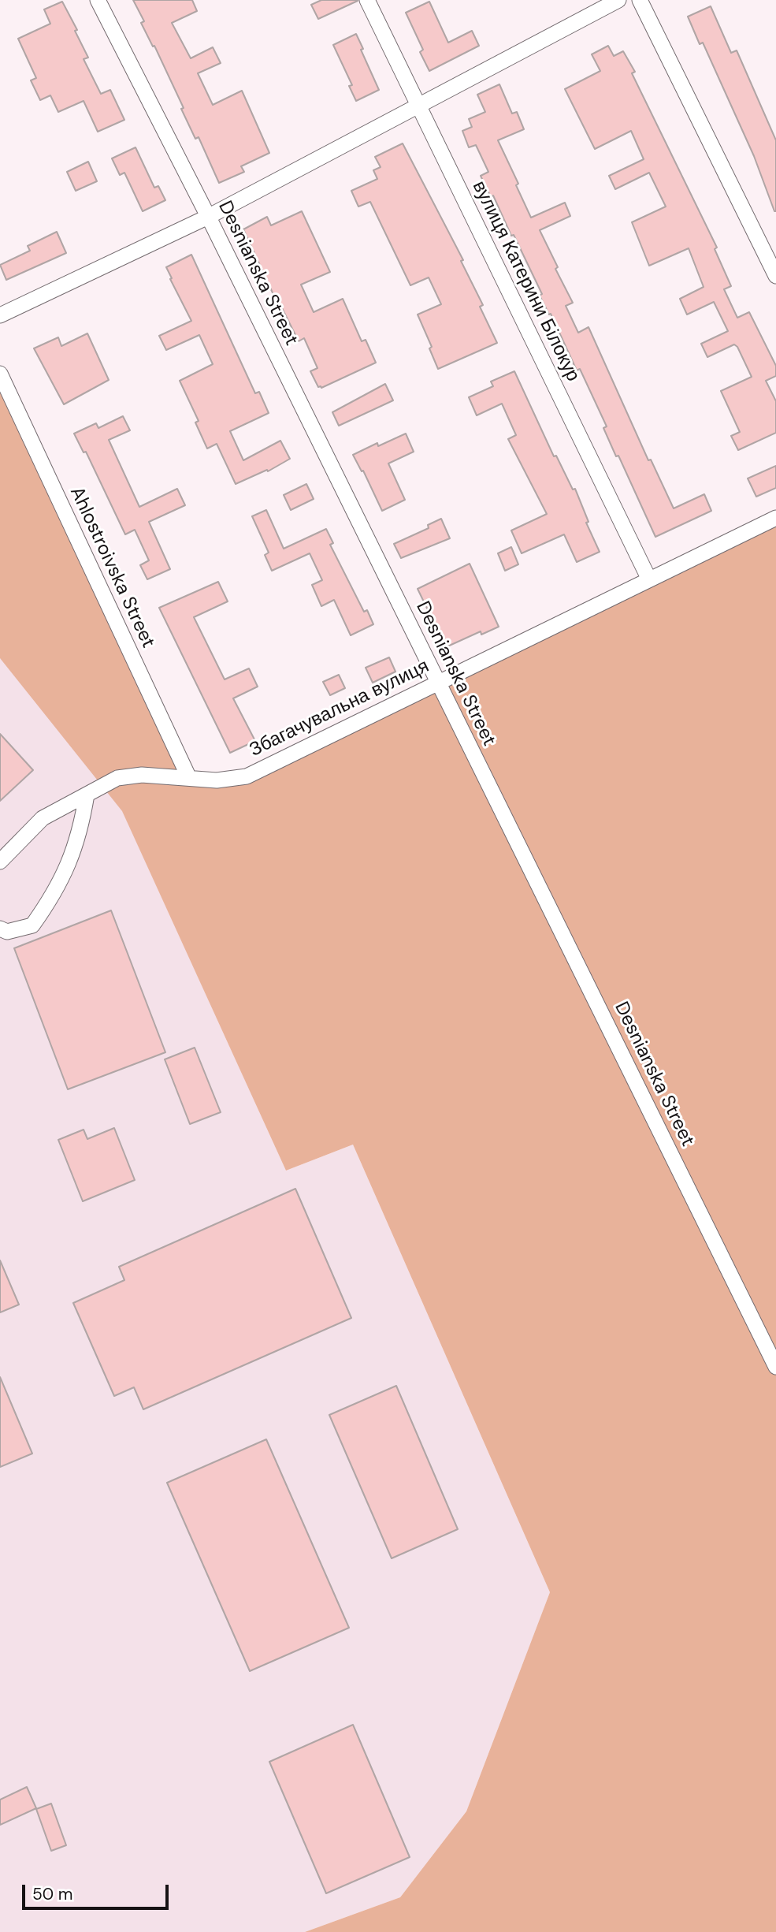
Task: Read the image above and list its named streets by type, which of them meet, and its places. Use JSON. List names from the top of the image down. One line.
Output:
{"streets":{"street":["Desnianska Street","вулиця Катерини Білокур","Ahlostroivska Street","Збагачувальна вулиця"]},"crossings":[["Desnianska Street","Збагачувальна вулиця"],["вулиця Катерини Білокур","Збагачувальна вулиця"],["Ahlostroivska Street","Збагачувальна вулиця"]],"scale_bar":"50 m"}
